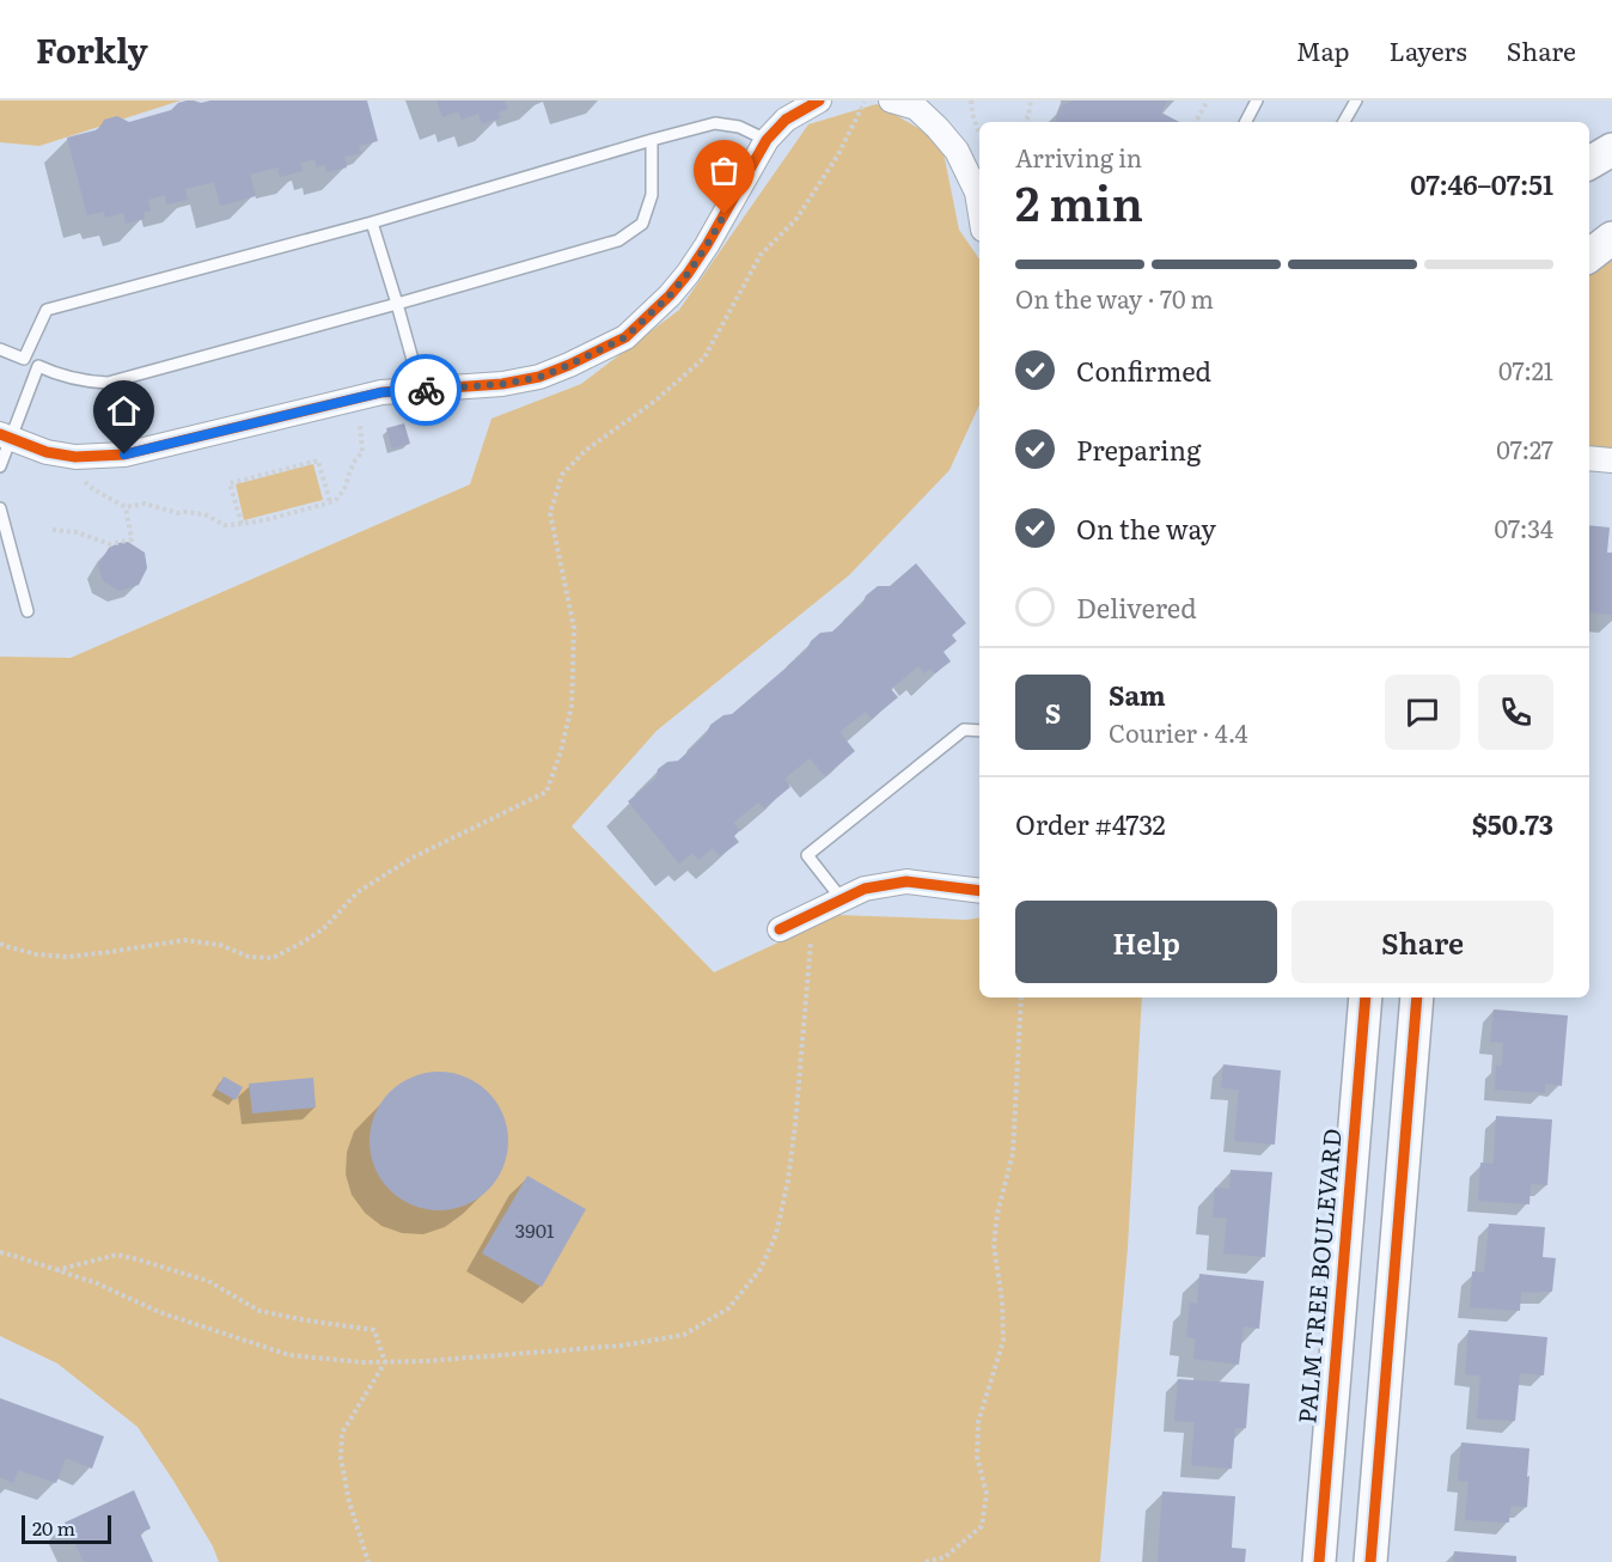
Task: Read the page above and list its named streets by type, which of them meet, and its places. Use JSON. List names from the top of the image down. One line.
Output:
{"streets":{"street":["PALM TREE BOULEVARD"]},"house_numbers":["3901"],"scale_bar":"20 m","page":{"header":"Forkly","nav":["Map","Layers","Share"],"heading":["2 min","Arriving in","07:46–07:51"],"panel":["Sam","Courier · 4.4","Order #4732","$50.73"],"bar":"On the way · 70 m","list":[["Confirmed","07:21"],["Preparing","07:27"],["On the way","07:34"],"Delivered"],"round":"S","buttons":["Help","Share"],"scale":"20 m"}}
